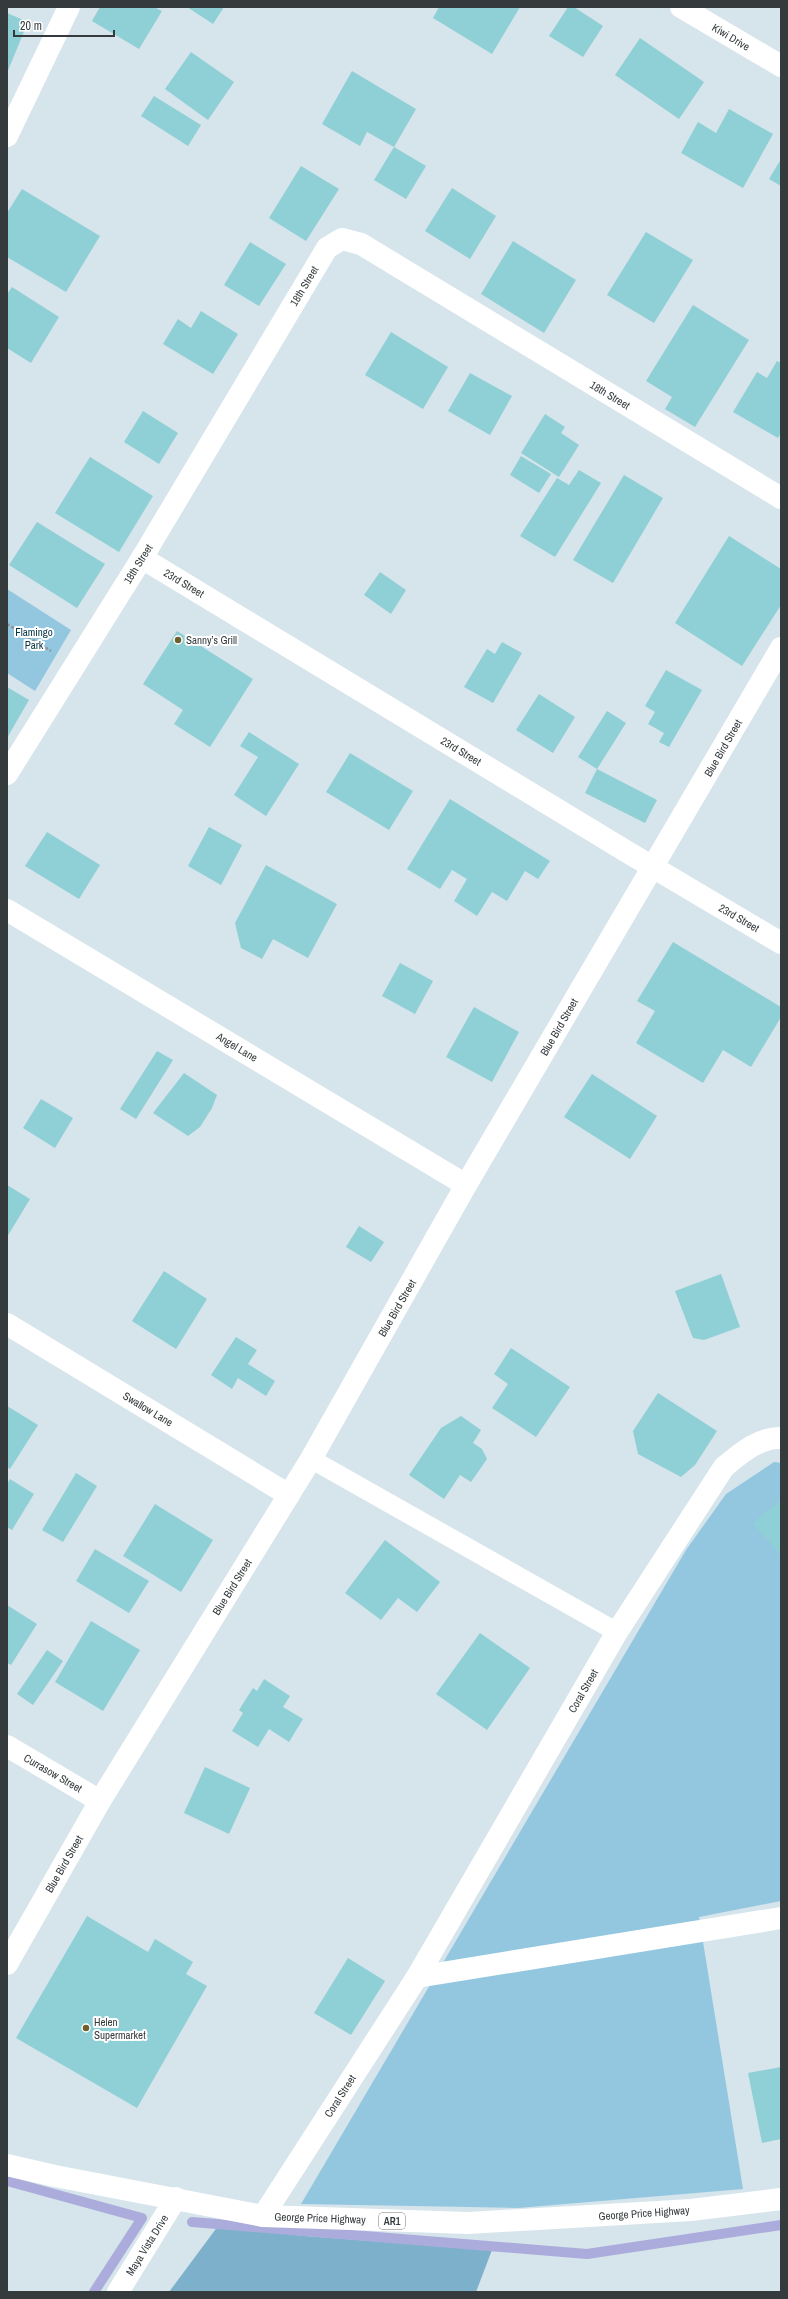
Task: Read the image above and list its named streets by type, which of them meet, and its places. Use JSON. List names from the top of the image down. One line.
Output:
{"streets":{"main road":["Kiwi Drive","18th Street","23rd Street","Blue Bird Street","Angel Lane","Swallow Lane","Coral Street","Currasow Street","George Price Highway","AR1","Maya Vista Drive"]},"crossings":[["18th Street","23rd Street"],["23rd Street","Blue Bird Street"],["Blue Bird Street","Angel Lane"],["Blue Bird Street","Swallow Lane"],["Blue Bird Street","Currasow Street"],["Coral Street","George Price Highway"],["George Price Highway","Maya Vista Drive"]],"parks":["Flamingo Park"],"places":["Sanny’s Grill","Helen Supermarket"],"scale_bar":"20 m"}
